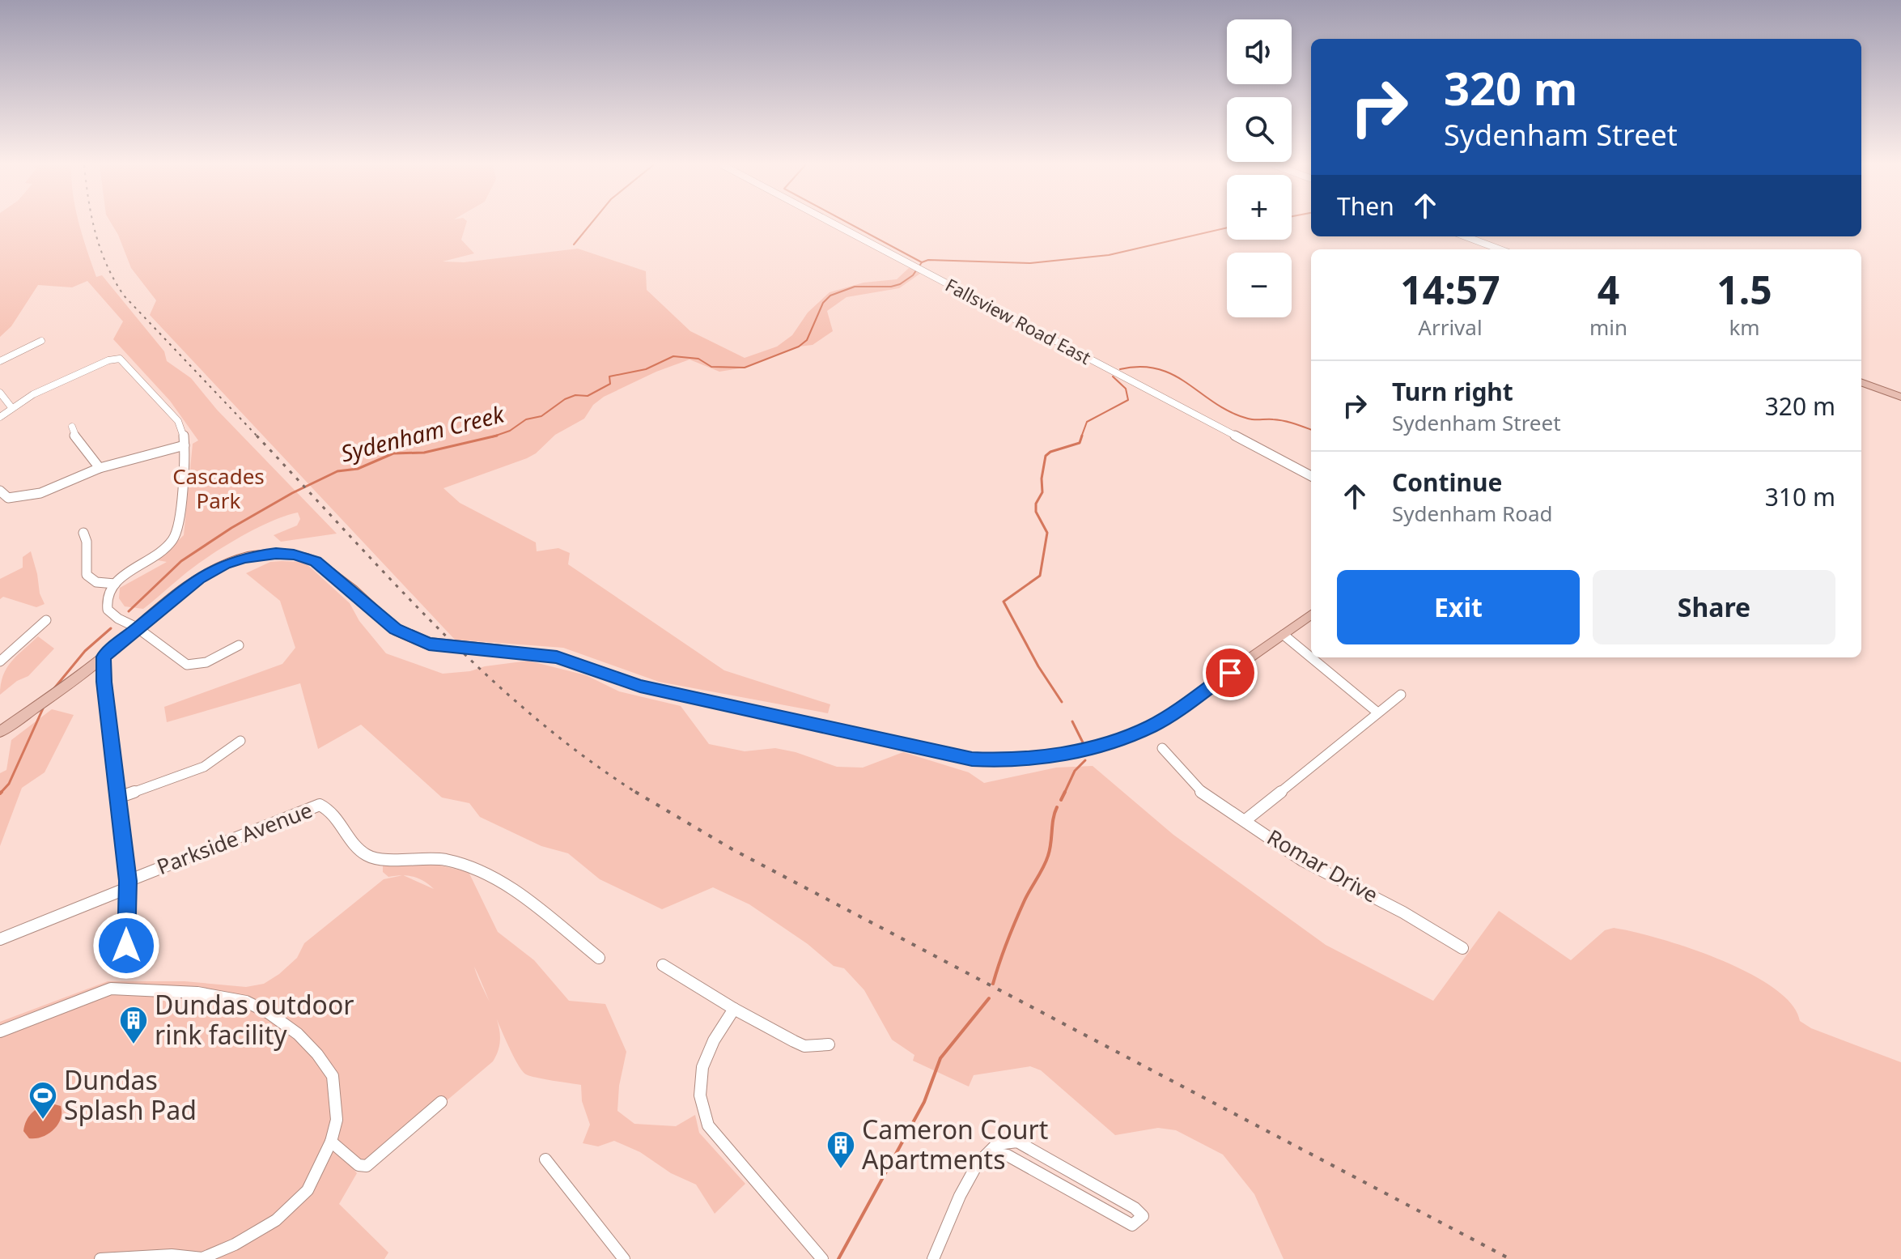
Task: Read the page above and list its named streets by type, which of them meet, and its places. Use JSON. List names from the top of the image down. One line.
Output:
{"streets":{"street":["Fallsview Road East","Parkside Avenue","Romar Drive"]},"water":["Sydenham Creek"],"parks":["Cascades Park"],"places":{"building":["Dundas outdoor rink facility","Cameron Court Apartments"],"sports":["Dundas Splash Pad"]},"page":{"map_buttons":["+","−"],"turn":["320 m","Sydenham Street"],"then":"Then","eta":["14:57","Arrival","4","min","1.5","km"],"list":[{"name":"Turn right","note":"Sydenham Street","value":"320 m"},{"name":"Continue","note":"Sydenham Road","value":"310 m"}],"buttons":["Exit","Share"]}}
